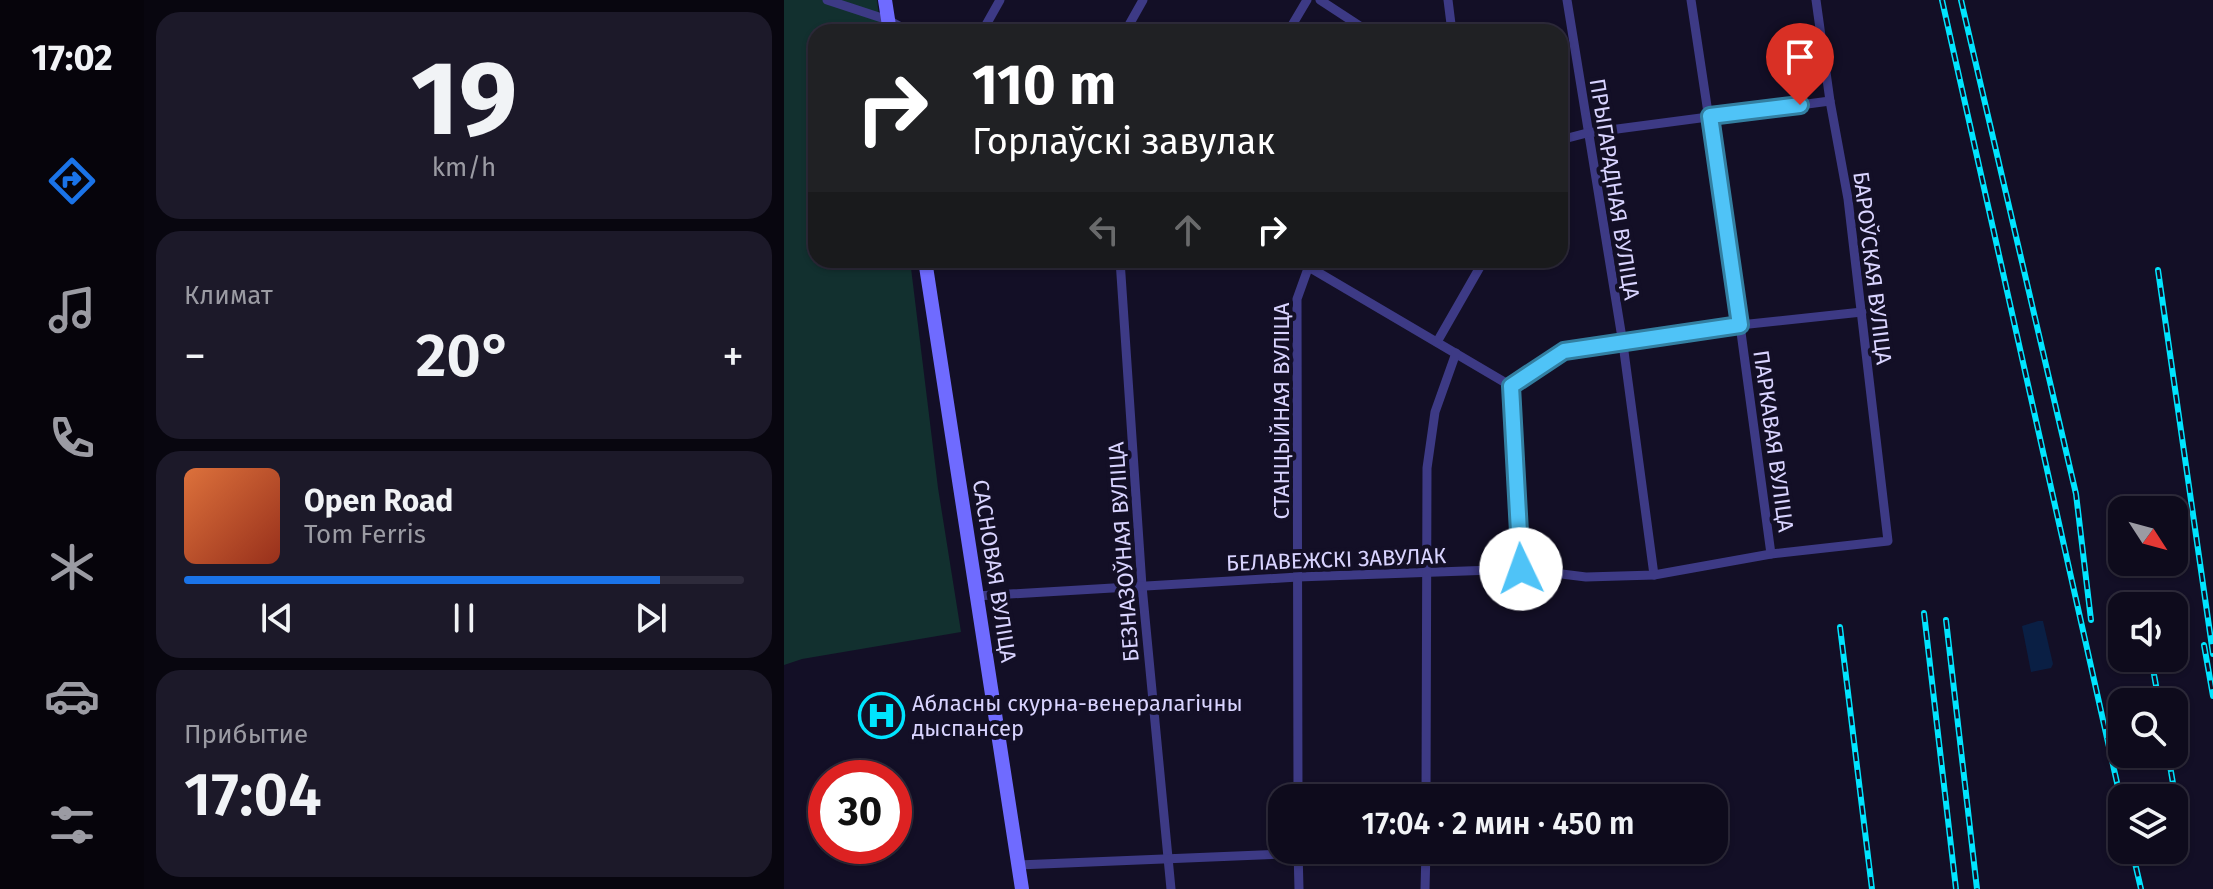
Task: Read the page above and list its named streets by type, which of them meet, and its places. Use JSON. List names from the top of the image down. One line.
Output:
{"streets":{"main road":["САСНОВАЯ ВУЛІЦА"],"street":["ПРЫГАРАДНАЯ ВУЛІЦА","БАРОЎСКАЯ ВУЛІЦА","СТАНЦЫЙНАЯ ВУЛІЦА","ПАРКАВАЯ ВУЛІЦА","БЕЗНАЗОЎНАЯ ВУЛІЦА","БЕЛАВЕЖСКІ ЗАВУЛАК"]},"crossings":[["ПРЫГАРАДНАЯ ВУЛІЦА","БЕЛАВЕЖСКІ ЗАВУЛАК"],["БАРОЎСКАЯ ВУЛІЦА","БЕЛАВЕЖСКІ ЗАВУЛАК"],["СТАНЦЫЙНАЯ ВУЛІЦА","БЕЛАВЕЖСКІ ЗАВУЛАК"],["ПАРКАВАЯ ВУЛІЦА","БЕЛАВЕЖСКІ ЗАВУЛАК"],["БЕЗНАЗОЎНАЯ ВУЛІЦА","БЕЛАВЕЖСКІ ЗАВУЛАК"],["БЕЛАВЕЖСКІ ЗАВУЛАК","САСНОВАЯ ВУЛІЦА"]],"places":{"hospital":["Абласны скурна-венералагічны дыспансер"]},"north":"bottom right","page":{"tabs":"17:02","tile":[["19","km/h"],"Климат",["Прибытие","17:04"]],"turn":["110 m","Горлаўскі завулак"],"heat":["−","20°","+"],"song":["Open Road","Tom Ferris"],"limit":"30","trip":"17:04 · 2 мин · 450 m"}}
